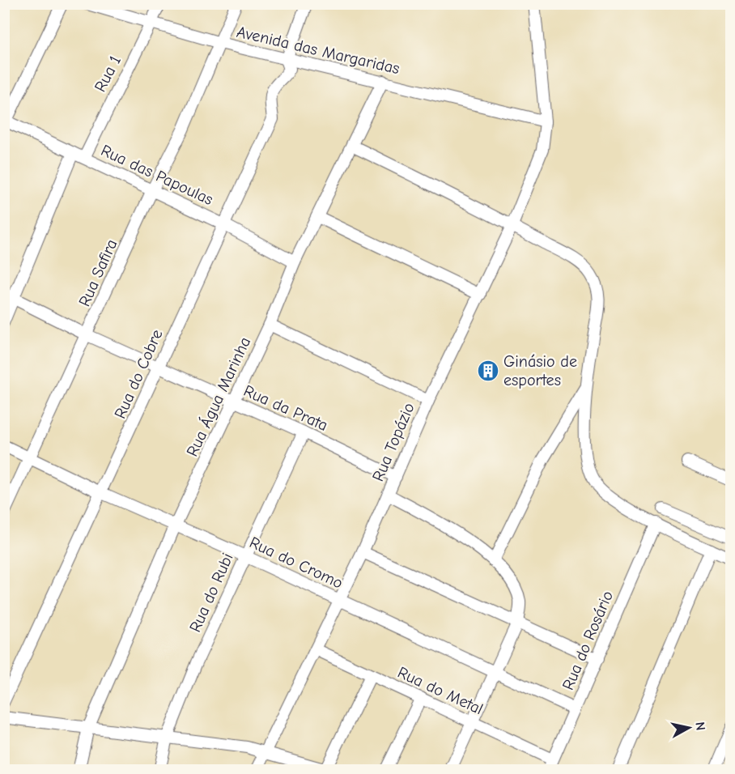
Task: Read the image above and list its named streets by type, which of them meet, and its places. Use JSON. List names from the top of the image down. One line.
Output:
{"streets":{"street":["Avenida das Margaridas","Rua 1","Rua das Papoulas","Rua Safira","Rua do Cobre","Rua Água Marinha","Rua da Prata","Rua Topázio","Rua do Cromo","Rua do Rubi","Rua do Rosário","Rua do Metal"]},"crossings":[["Avenida das Margaridas","Rua 1"],["Avenida das Margaridas","Rua Safira"],["Avenida das Margaridas","Rua do Cobre"],["Avenida das Margaridas","Rua Água Marinha"],["Avenida das Margaridas","Rua Topázio"],["Rua 1","Rua das Papoulas"],["Rua das Papoulas","Rua Safira"],["Rua das Papoulas","Rua do Cobre"],["Rua das Papoulas","Rua Água Marinha"],["Rua Safira","Rua da Prata"],["Rua Safira","Rua do Cromo"],["Rua do Cobre","Rua da Prata"],["Rua do Cobre","Rua do Cromo"],["Rua Água Marinha","Rua da Prata"],["Rua Água Marinha","Rua do Cromo"],["Rua da Prata","Rua Topázio"],["Rua da Prata","Rua do Rubi"],["Rua Topázio","Rua do Cromo"],["Rua Topázio","Rua do Metal"],["Rua do Cromo","Rua do Rubi"],["Rua do Cromo","Rua do Rosário"],["Rua do Rosário","Rua do Metal"]],"places":{"building":["Ginásio de esportes"]},"north":"right"}
